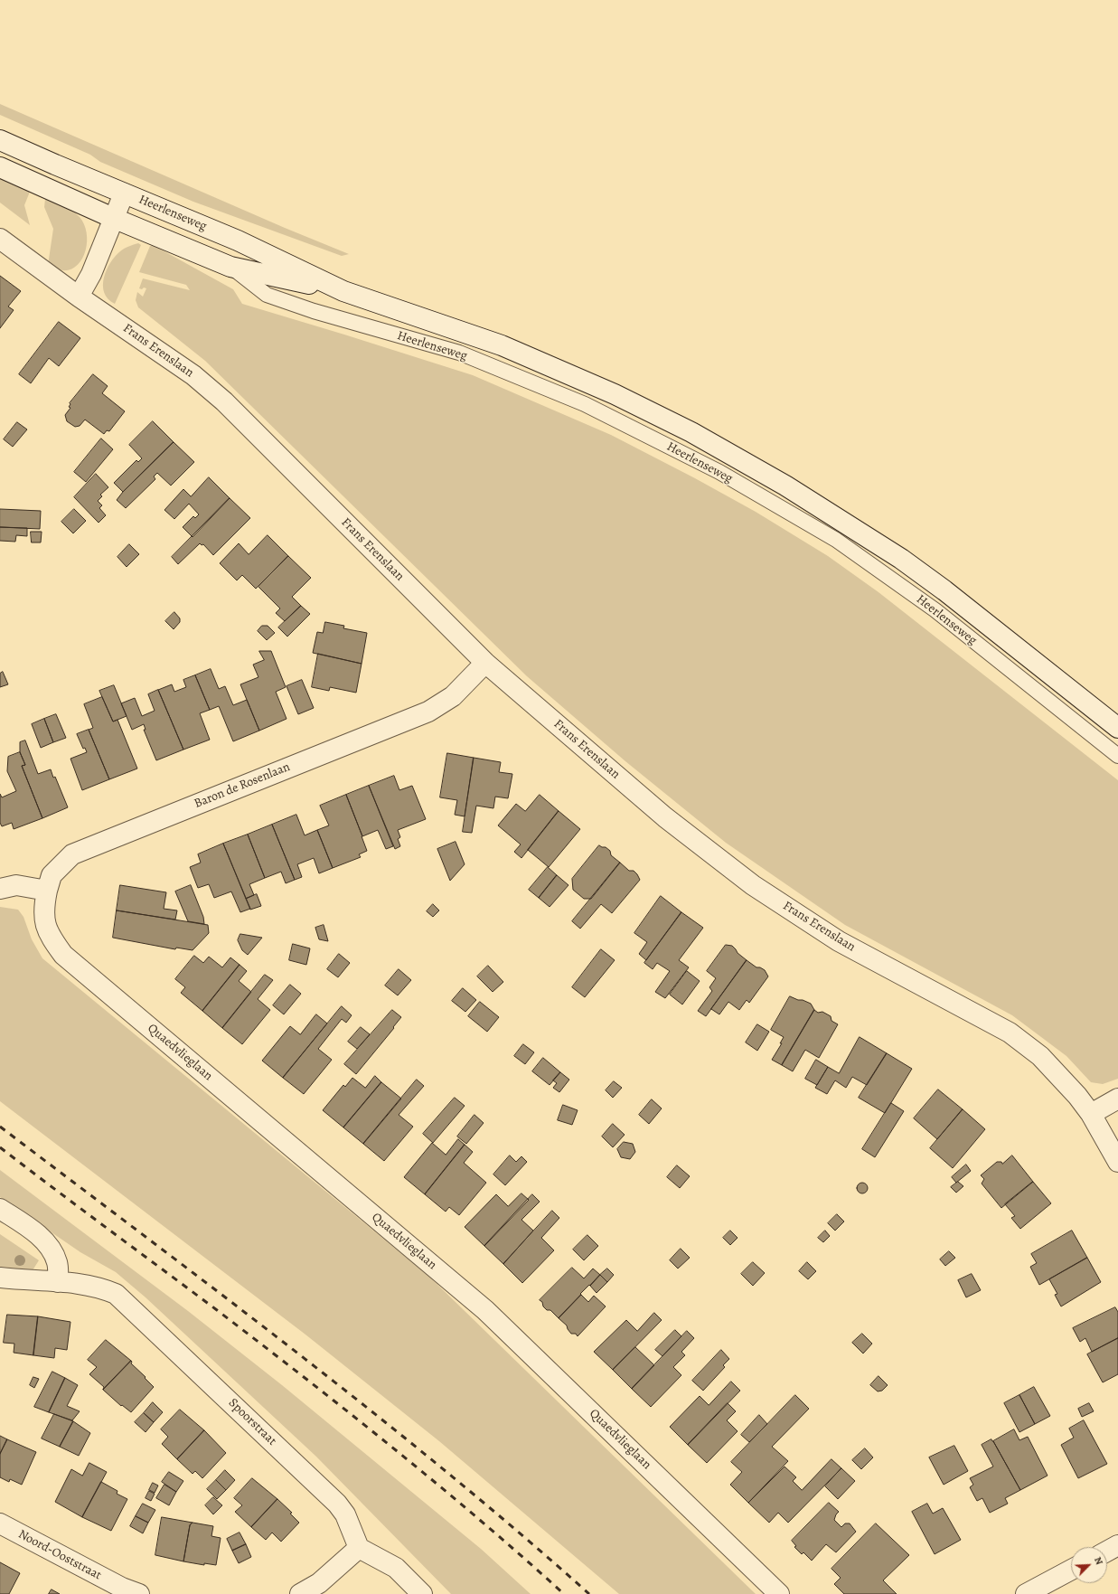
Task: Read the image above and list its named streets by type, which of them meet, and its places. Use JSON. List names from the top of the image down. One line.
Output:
{"streets":{"street":["Heerlenseweg","Frans Erenslaan","Baron de Rosenlaan","Quaedvlieglaan","Spoorstraat","Noord-Ooststraat"]},"crossings":[["Frans Erenslaan","Baron de Rosenlaan"],["Baron de Rosenlaan","Quaedvlieglaan"]],"north":"top right"}
